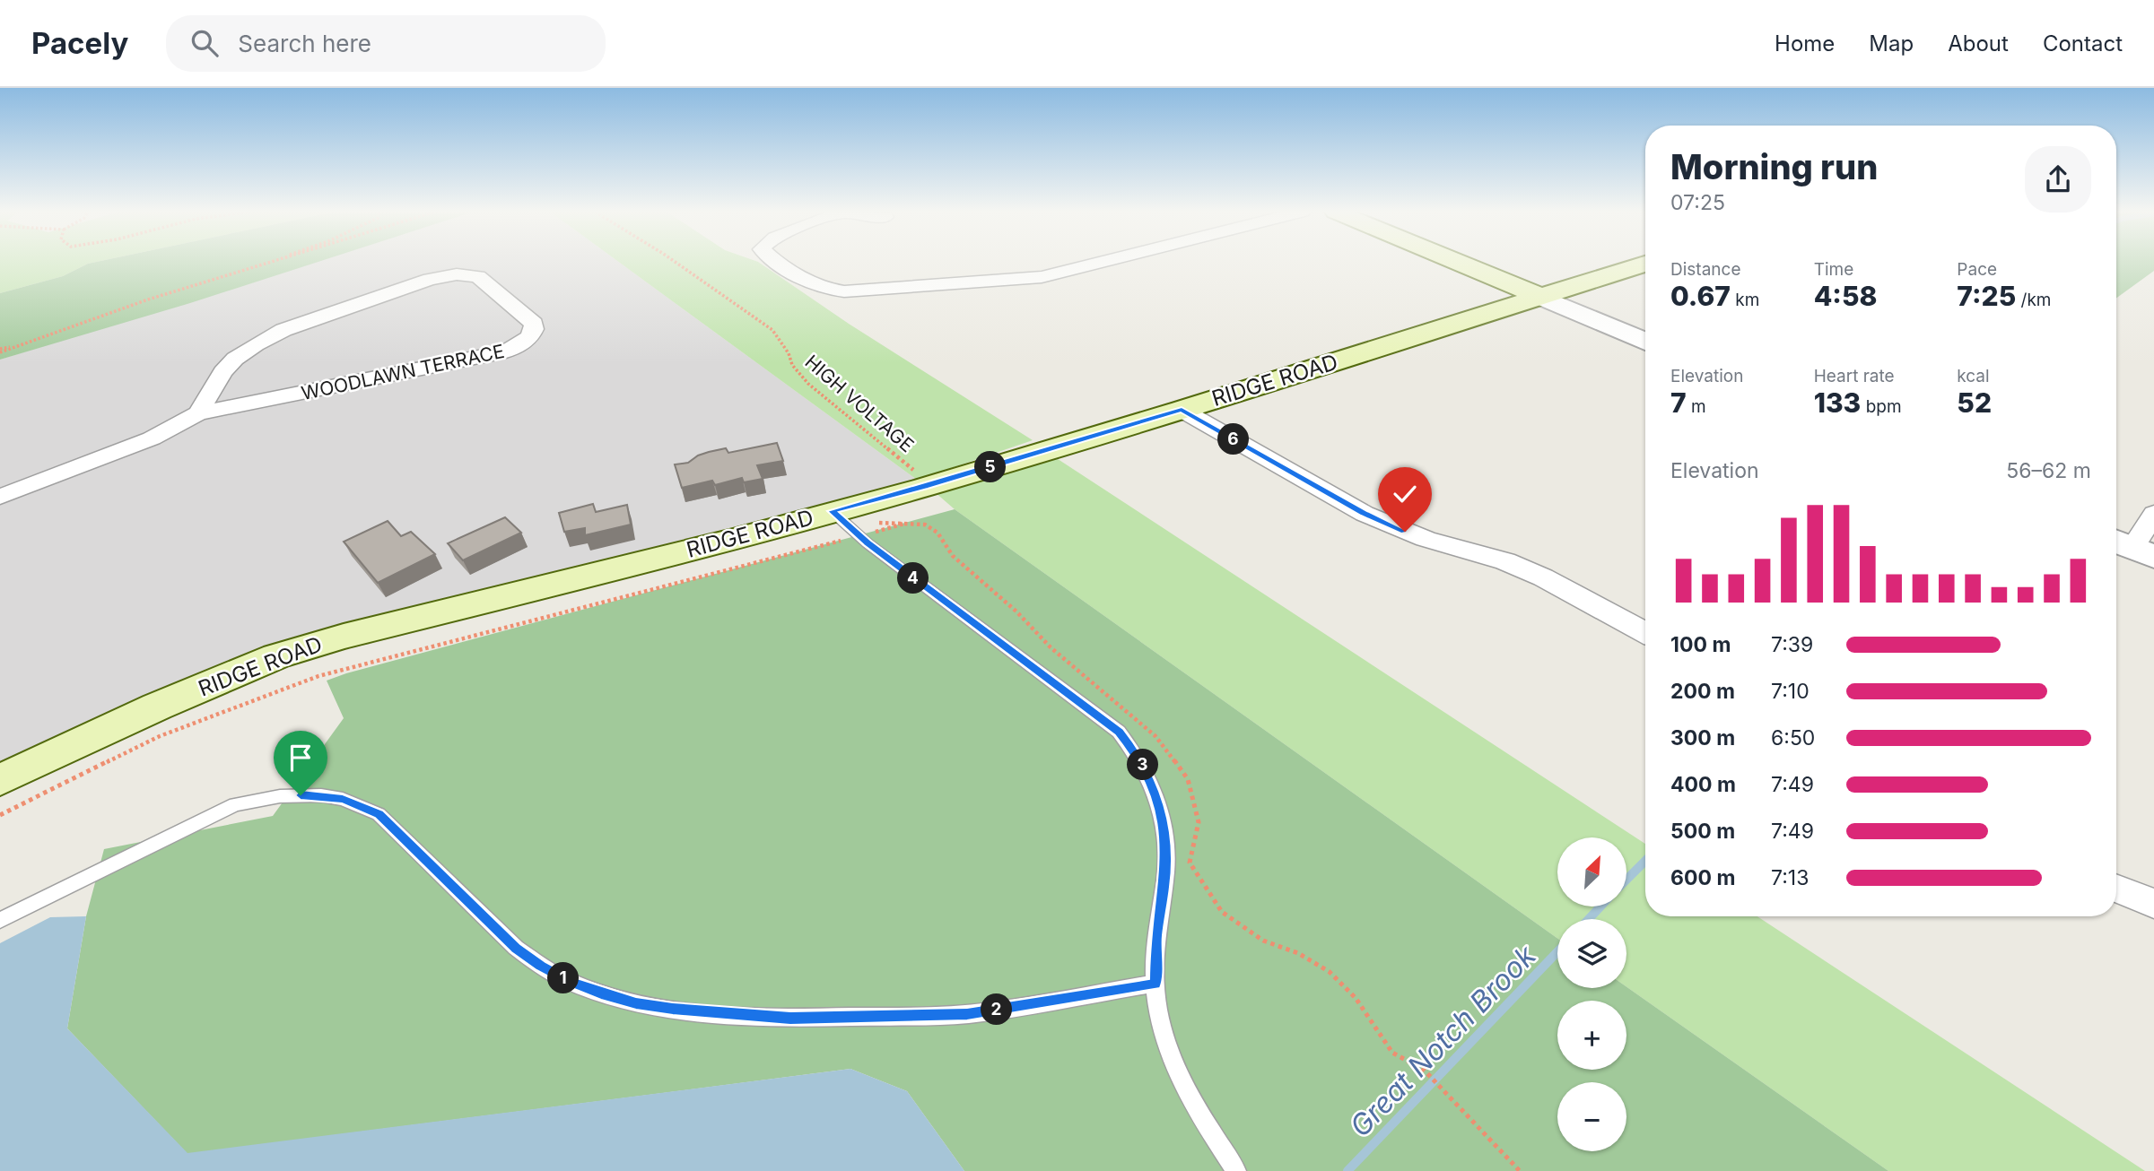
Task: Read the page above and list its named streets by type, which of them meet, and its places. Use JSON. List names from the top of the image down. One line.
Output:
{"streets":{"main road":["RIDGE ROAD"],"street":["WOODLAWN TERRACE"],"path":["HIGH VOLTAGE"]},"crossings":[["RIDGE ROAD","HIGH VOLTAGE"]],"water":["Great Notch Brook"],"north":"top right","page":{"header":"Pacely","search":"Search here","nav":["Home","Map","About","Contact"],"heading":["Morning run","07:25"],"stats":[["Distance","0.67 km"],["Time","4:58"],["Pace","7:25 /km"],["Elevation","7 m"],["Heart rate","133 bpm"],["kcal","52"]],"pins":["6","5","4","3","1","2"],"chart":["Elevation","56–62 m"],"list":[{"name":"100 m","note":"7:39"},{"name":"200 m","note":"7:10"},{"name":"300 m","note":"6:50"},{"name":"400 m","note":"7:49"},{"name":"500 m","note":"7:49"},{"name":"600 m","note":"7:13"}],"map_buttons":["+","−"]}}
